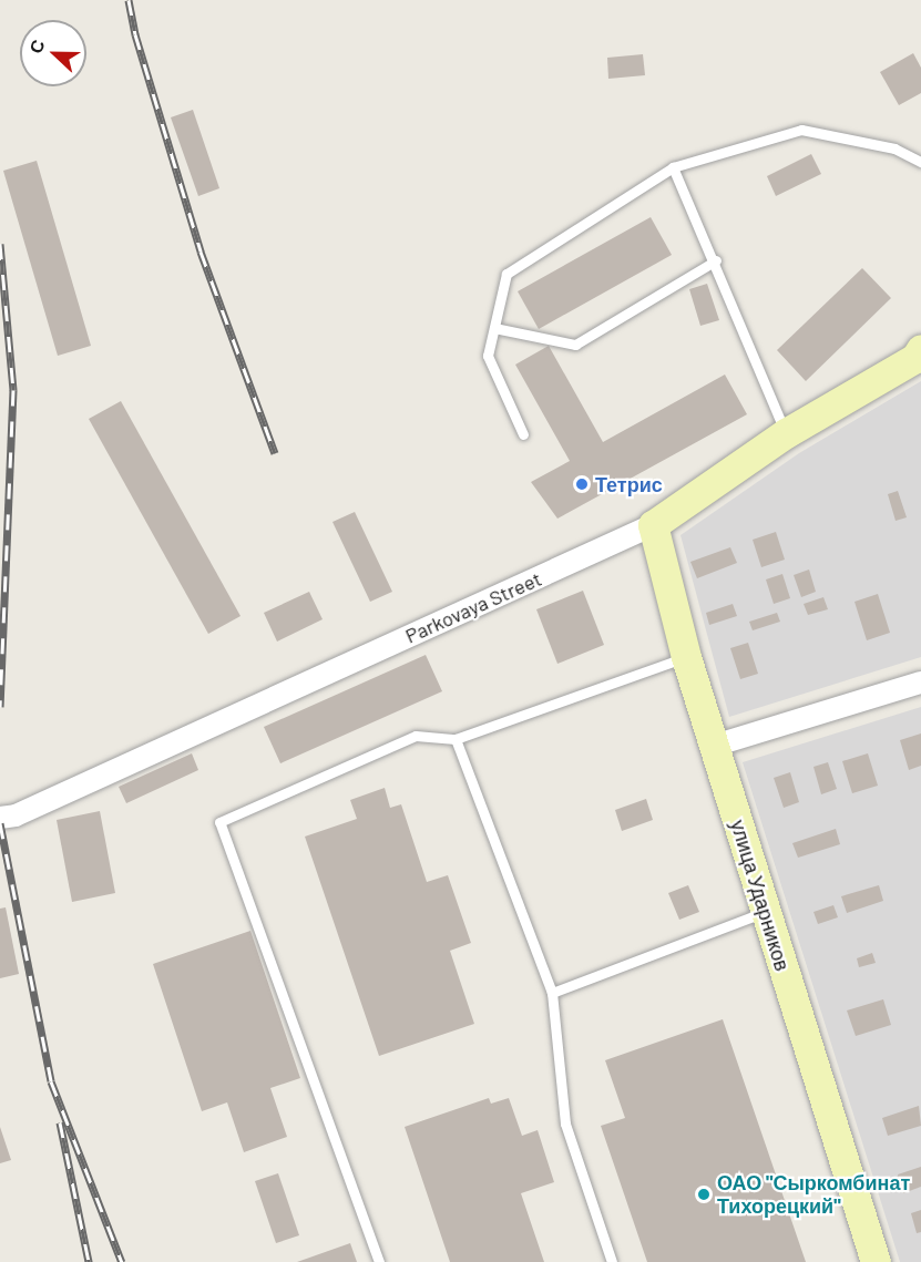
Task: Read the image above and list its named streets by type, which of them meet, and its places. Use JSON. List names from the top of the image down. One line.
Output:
{"streets":{"main road":["Parkovaya Street","улица Ударников"]},"crossings":[["Parkovaya Street","улица Ударников"]],"places":["Тетрис","ОАО \"Сыркомбинат Тихорецкий\""],"north":"left"}
